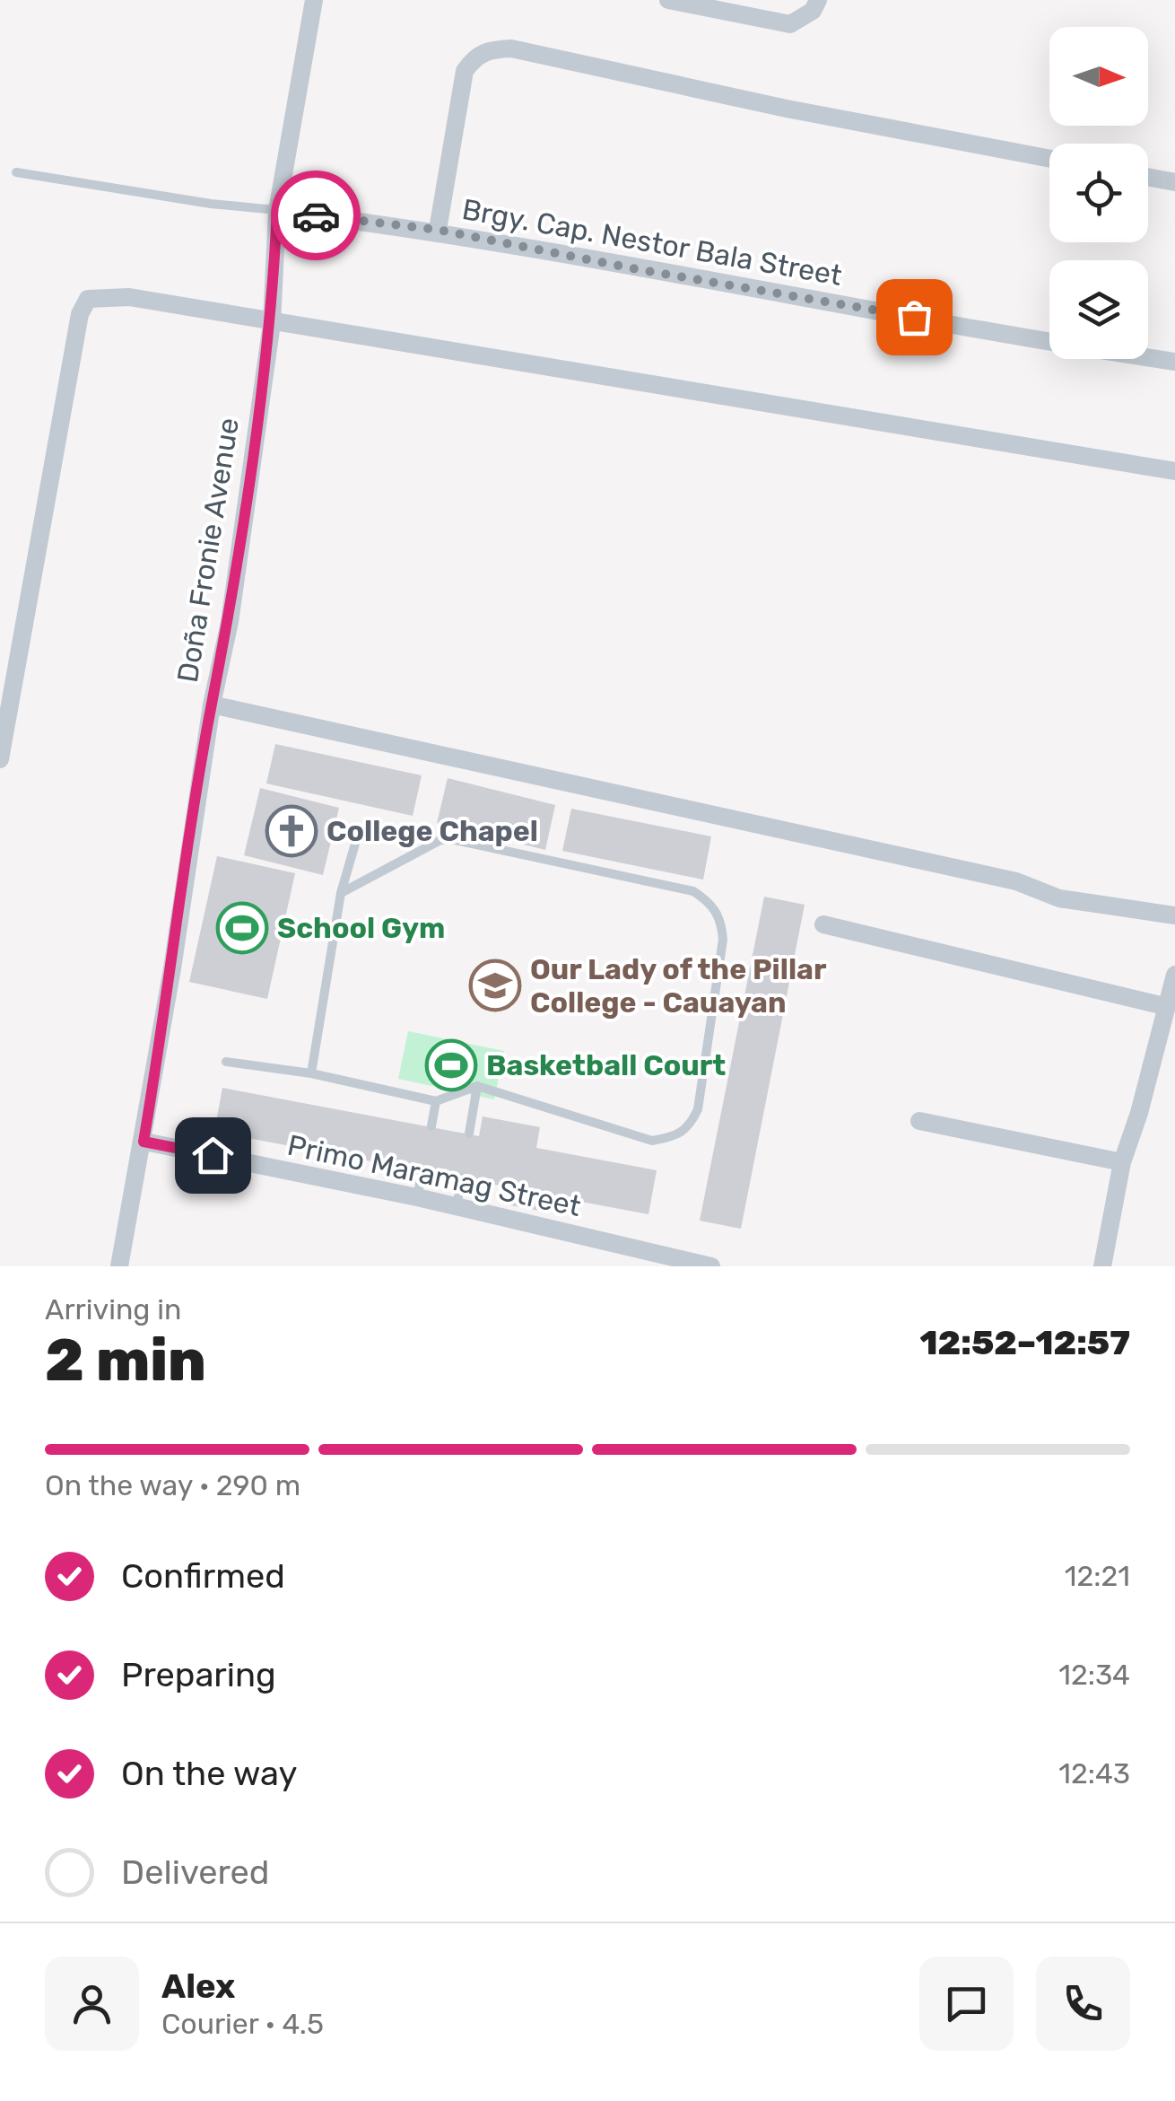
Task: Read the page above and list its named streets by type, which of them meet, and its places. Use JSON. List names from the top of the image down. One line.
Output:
{"streets":{"street":["Brgy. Cap. Nestor Bala Street","Doña Fronie Avenue","Primo Maramag Street"]},"crossings":[["Brgy. Cap. Nestor Bala Street","Doña Fronie Avenue"],["Doña Fronie Avenue","Primo Maramag Street"]],"places":{"church":["College Chapel"],"sports":["School Gym","Basketball Court"],"school or university":["Our Lady of the Pillar College - Cauayan"]},"north":"right","page":{"heading":["2 min","Arriving in","12:52–12:57"],"panel":["Alex","Courier · 4.5"],"bar":"On the way · 290 m","list":[["Confirmed","12:21"],["Preparing","12:34"],["On the way","12:43"],"Delivered"]}}
